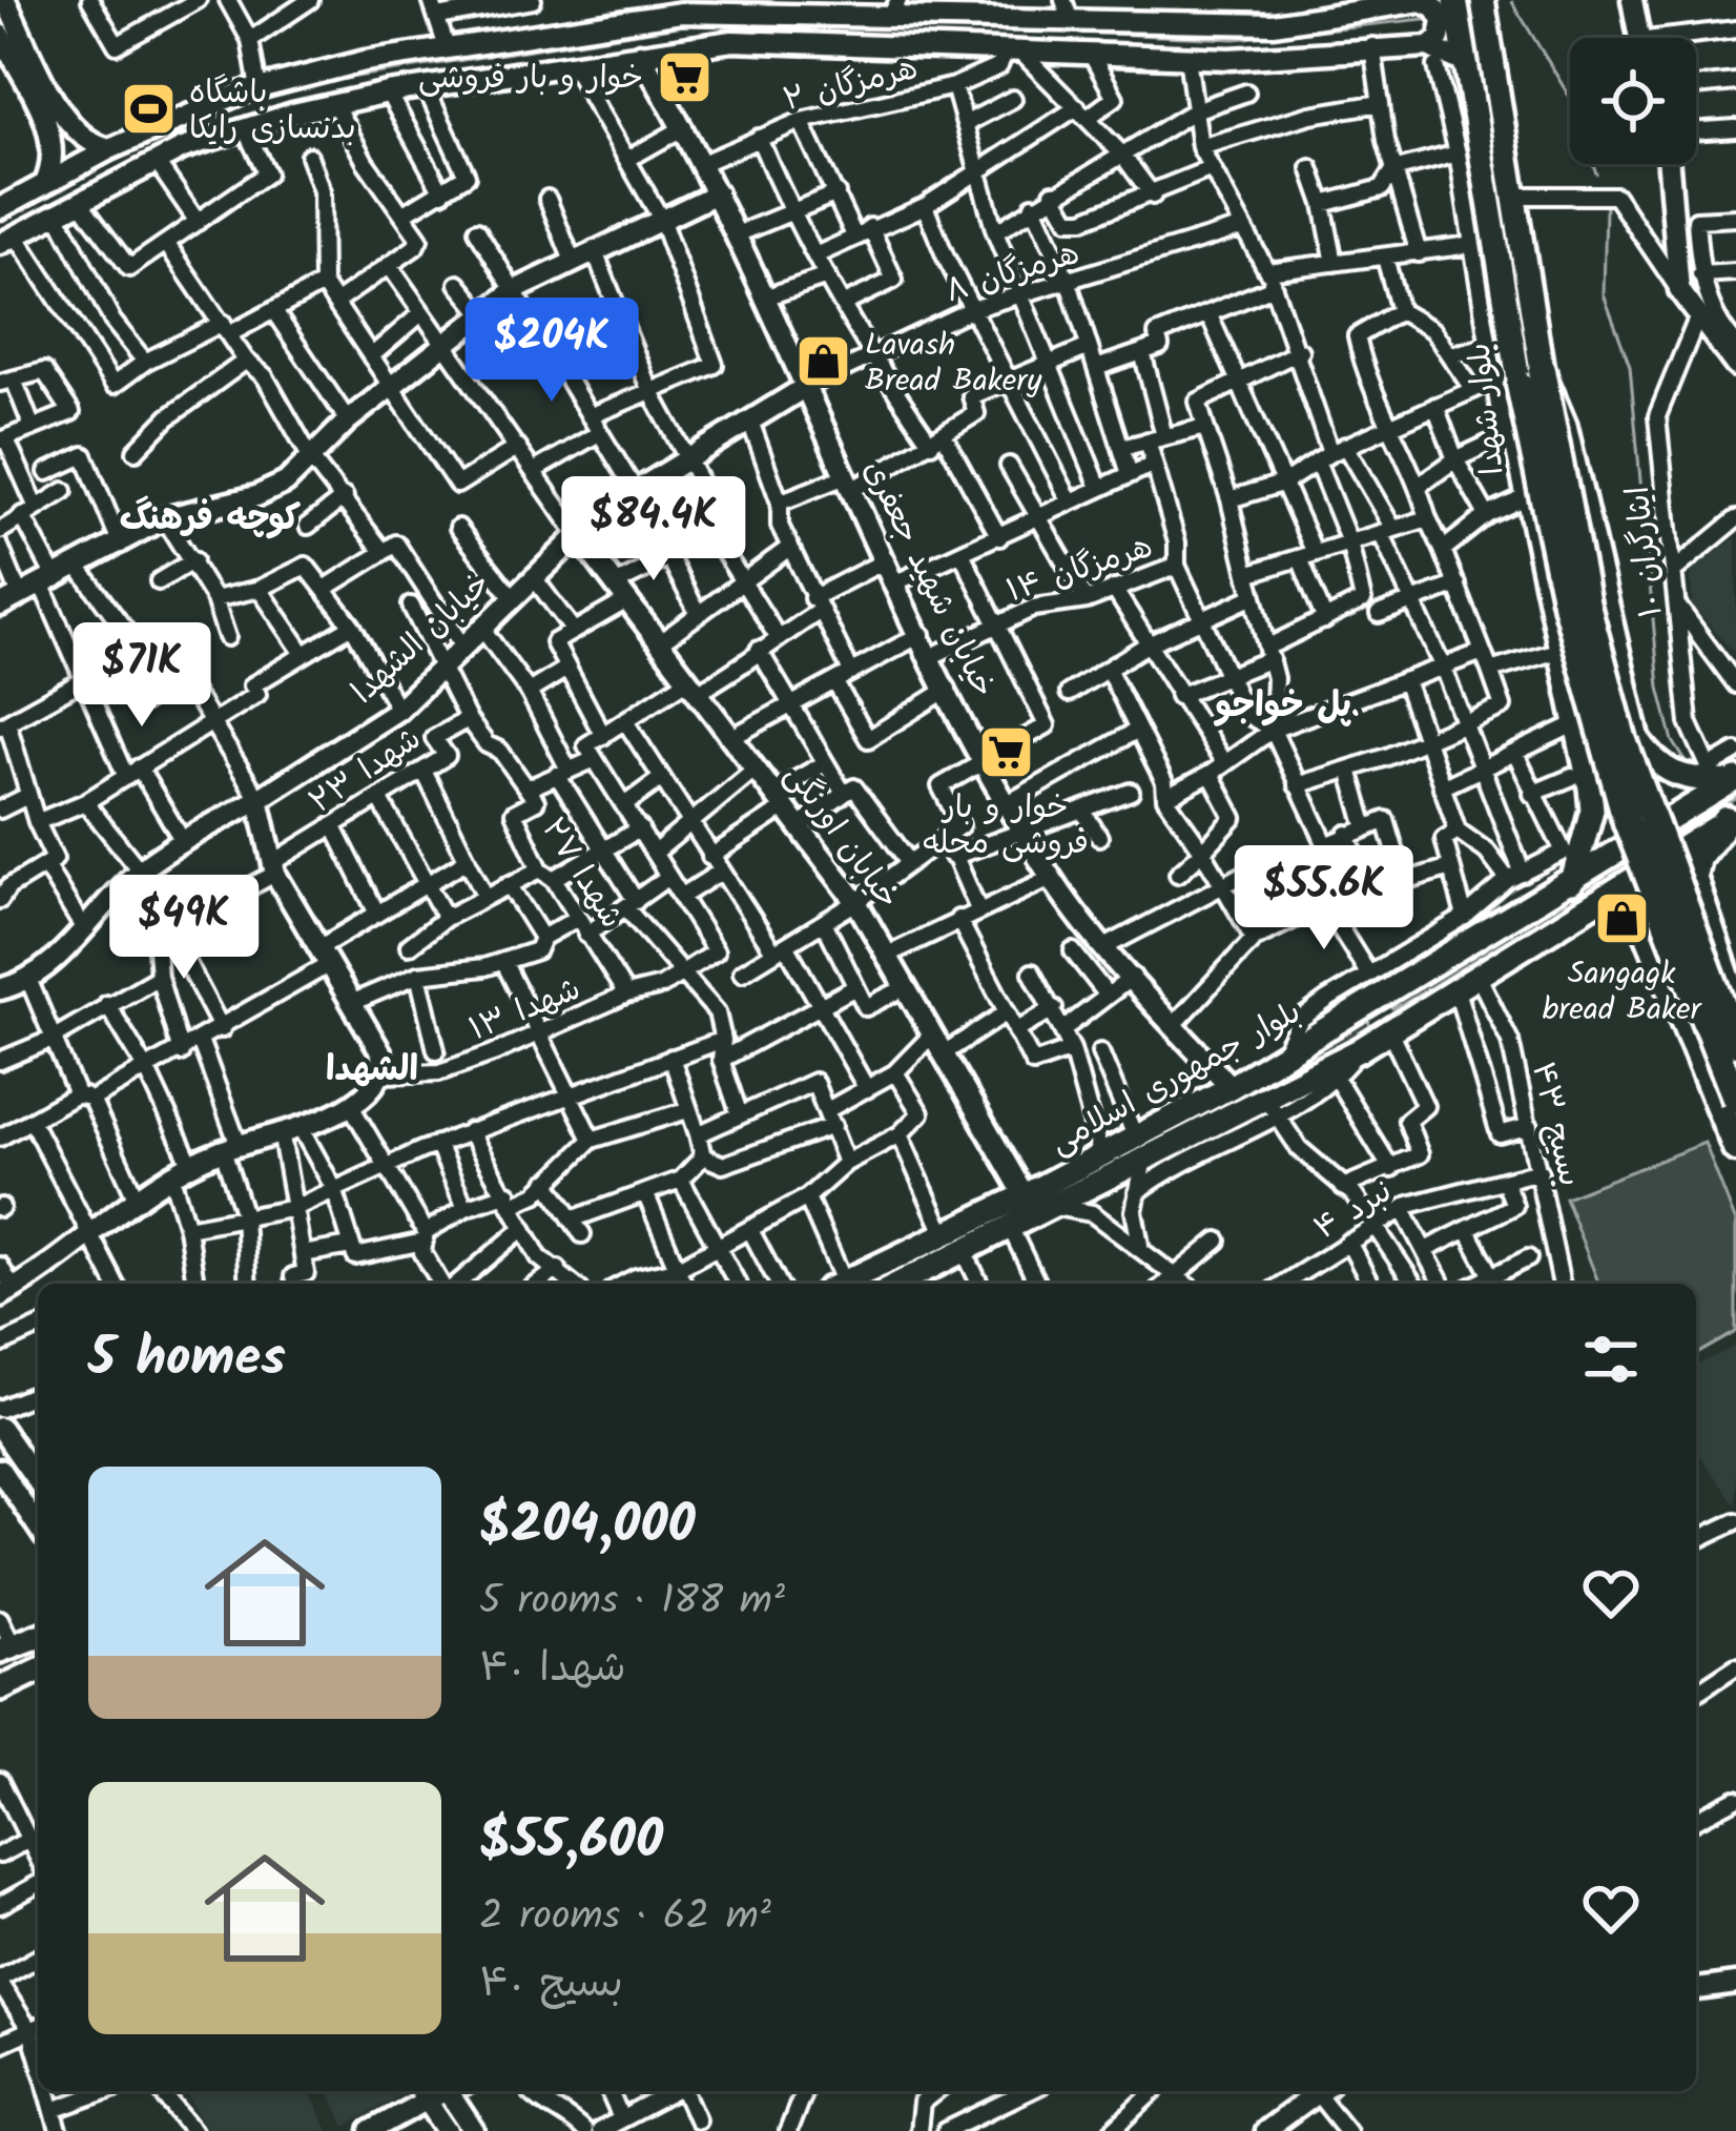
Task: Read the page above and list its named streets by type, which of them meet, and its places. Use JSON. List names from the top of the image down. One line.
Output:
{"streets":{"main road":["بلوار شهدا","خیابان شهید جعفری","خیابان الشهدا","خیابان اورنگی","بلوار جمهوری اسلامی"],"street":["هرمزگان ۲","هرمزگان ۸","ایثارگران ۱۰","هرمزگان ۱۴","شهدا ۲۳","شهدا ۲۷","شهدا ۱۳","بسیج ۴۳","نبرد ۴"]},"crossings":[["هرمزگان ۲","خیابان شهید جعفری"],["هرمزگان ۸","خیابان شهید جعفری"],["هرمزگان ۸","خیابان الشهدا"],["بلوار شهدا","بلوار جمهوری اسلامی"],["ایثارگران ۱۰","بلوار جمهوری اسلامی"],["هرمزگان ۱۴","خیابان شهید جعفری"],["خیابان شهید جعفری","خیابان الشهدا"],["خیابان شهید جعفری","بلوار جمهوری اسلامی"],["خیابان الشهدا","خیابان اورنگی"],["خیابان الشهدا","شهدا ۲۷"],["شهدا ۲۳","شهدا ۲۷"],["خیابان اورنگی","بلوار جمهوری اسلامی"],["شهدا ۲۷","شهدا ۱۳"],["بلوار جمهوری اسلامی","بسیج ۴۳"],["بسیج ۴۳","نبرد ۴"]],"districts":["کوچه فرهنگ","پل خواجو.","الشهدا"],"places":{"supermarket":["خوار و بار فروشی","خوار و بار فروشی محله"],"sports":["باشگاه بدنسازی رایکا"],"shop":["Lavash Bread Bakery","Sangagk bread Baker"]},"page":{"price":["$204K","$84.4K","$71K","$55.6K","$49K"],"heading":"5 homes","list":[{"name":"$204,000","note":"5 rooms · 188 m² · شهدا ۴۰"},{"name":"$55,600","note":"2 rooms · 62 m² · بسیج ۴۰"}]}}
